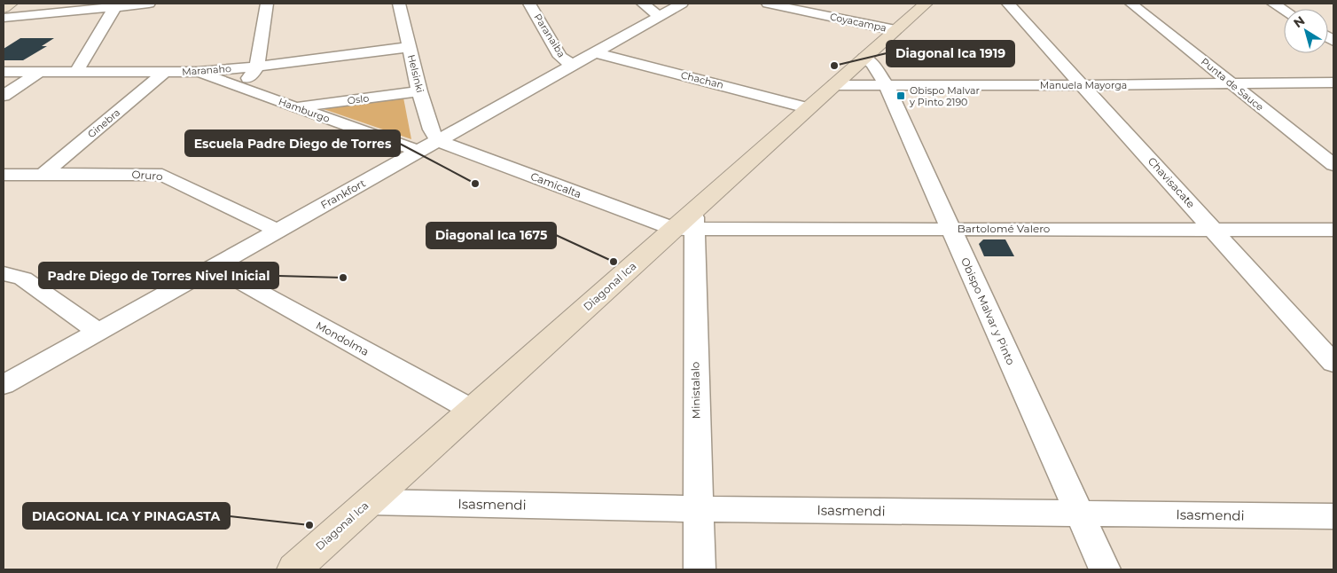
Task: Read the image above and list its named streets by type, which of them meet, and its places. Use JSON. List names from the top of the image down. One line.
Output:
{"streets":{"main road":["Diagonal Ica"],"street":["Coyacampa","Paranaiba","Maranaho","Helsinki","Chachan","Punta de Sauce","Manuela Mayorga","Oslo","Hamburgo","Ginebra","Oruro","Chavisacate","Camicalta","Frankfort","Bartolomé Valero","Obispo Malvar y Pinto","Mondolma","Ministalalo","Isasmendi"]},"crossings":[["Coyacampa","Diagonal Ica"],["Paranaiba","Frankfort"],["Maranaho","Helsinki"],["Maranaho","Hamburgo"],["Maranaho","Ginebra"],["Helsinki","Oslo"],["Helsinki","Camicalta"],["Helsinki","Frankfort"],["Chachan","Frankfort"],["Chachan","Diagonal Ica"],["Punta de Sauce","Manuela Mayorga"],["Manuela Mayorga","Chavisacate"],["Manuela Mayorga","Diagonal Ica"],["Manuela Mayorga","Obispo Malvar y Pinto"],["Oslo","Hamburgo"],["Hamburgo","Frankfort"],["Ginebra","Oruro"],["Oruro","Frankfort"],["Chavisacate","Bartolomé Valero"],["Camicalta","Frankfort"],["Camicalta","Bartolomé Valero"],["Camicalta","Diagonal Ica"],["Camicalta","Ministalalo"],["Frankfort","Mondolma"],["Bartolomé Valero","Diagonal Ica"],["Bartolomé Valero","Obispo Malvar y Pinto"],["Bartolomé Valero","Ministalalo"],["Diagonal Ica","Obispo Malvar y Pinto"],["Diagonal Ica","Mondolma"],["Diagonal Ica","Ministalalo"],["Diagonal Ica","Isasmendi"],["Obispo Malvar y Pinto","Isasmendi"],["Ministalalo","Isasmendi"]],"places":{"other":["Diagonal Ica 1919","Escuela Padre Diego de Torres","Diagonal Ica 1675","Padre Diego de Torres Nivel Inicial","DIAGONAL ICA Y PINAGASTA"],"transit":["Obispo Malvar y Pinto 2190"]},"north":"top left"}
